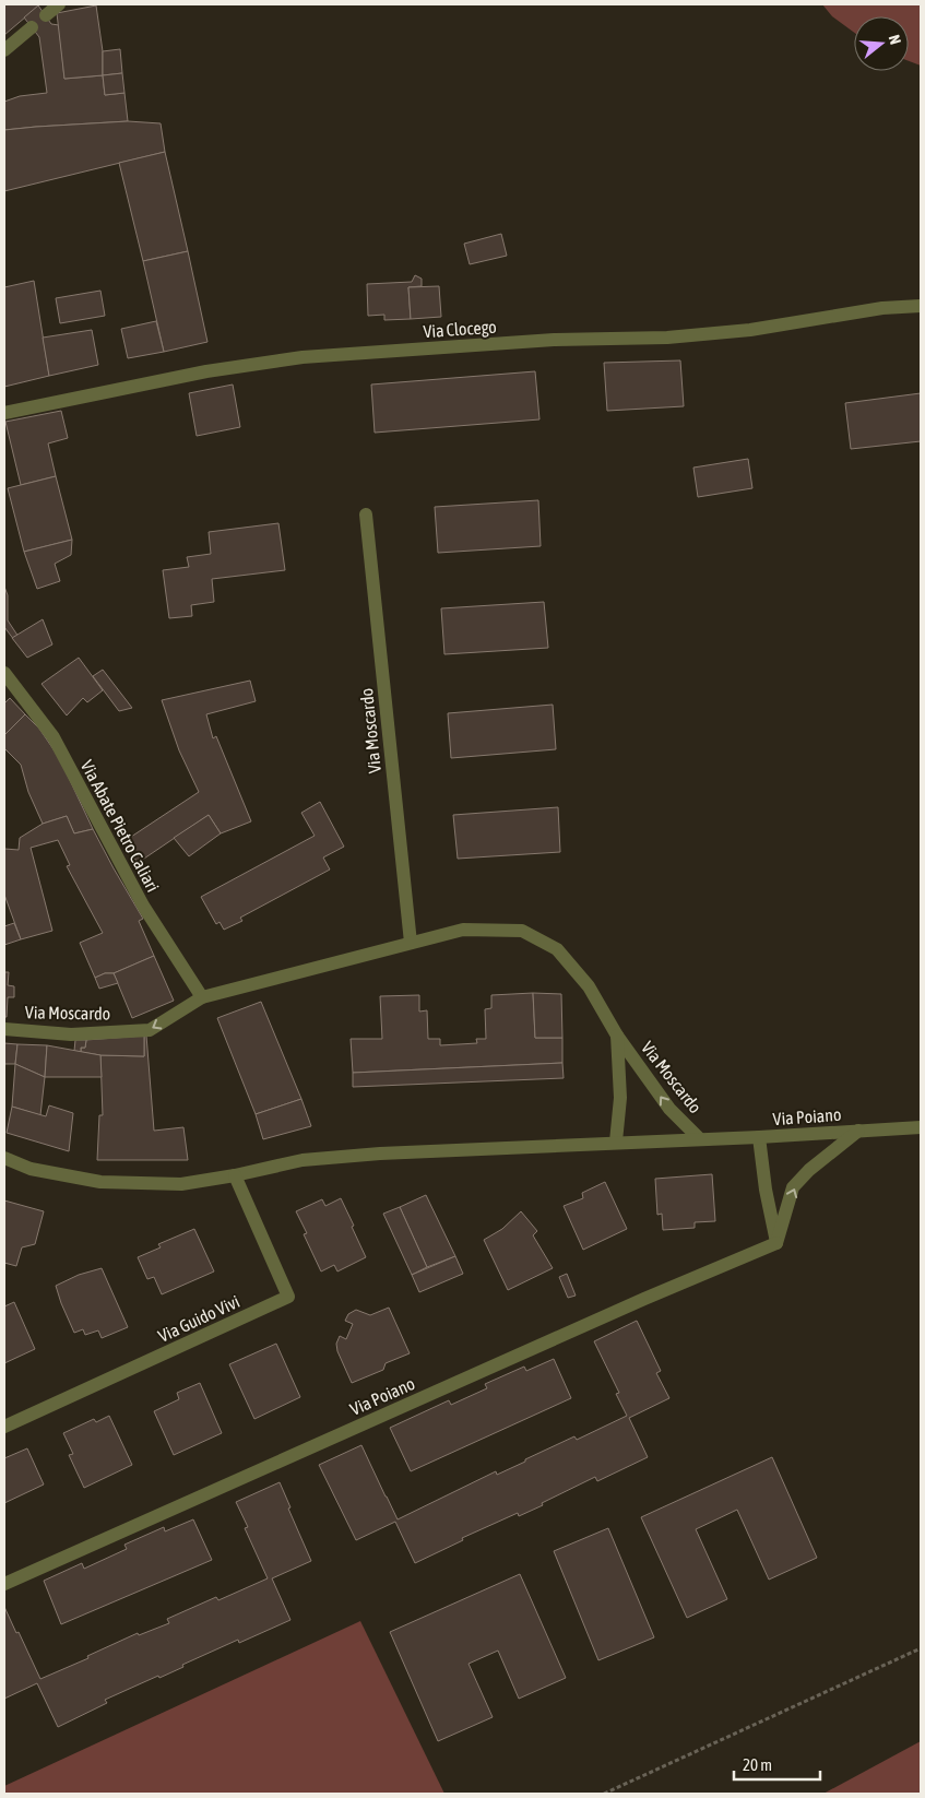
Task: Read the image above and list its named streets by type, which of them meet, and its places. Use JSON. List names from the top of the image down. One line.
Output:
{"streets":{"street":["Via Clocego","Via Moscardo","Via Abate Pietro Caliari","Via Poiano","Via Guido Vivi"]},"crossings":[["Via Moscardo","Via Abate Pietro Caliari"],["Via Moscardo","Via Poiano"],["Via Poiano","Via Guido Vivi"]],"scale_bar":"20 m","north":"right"}
